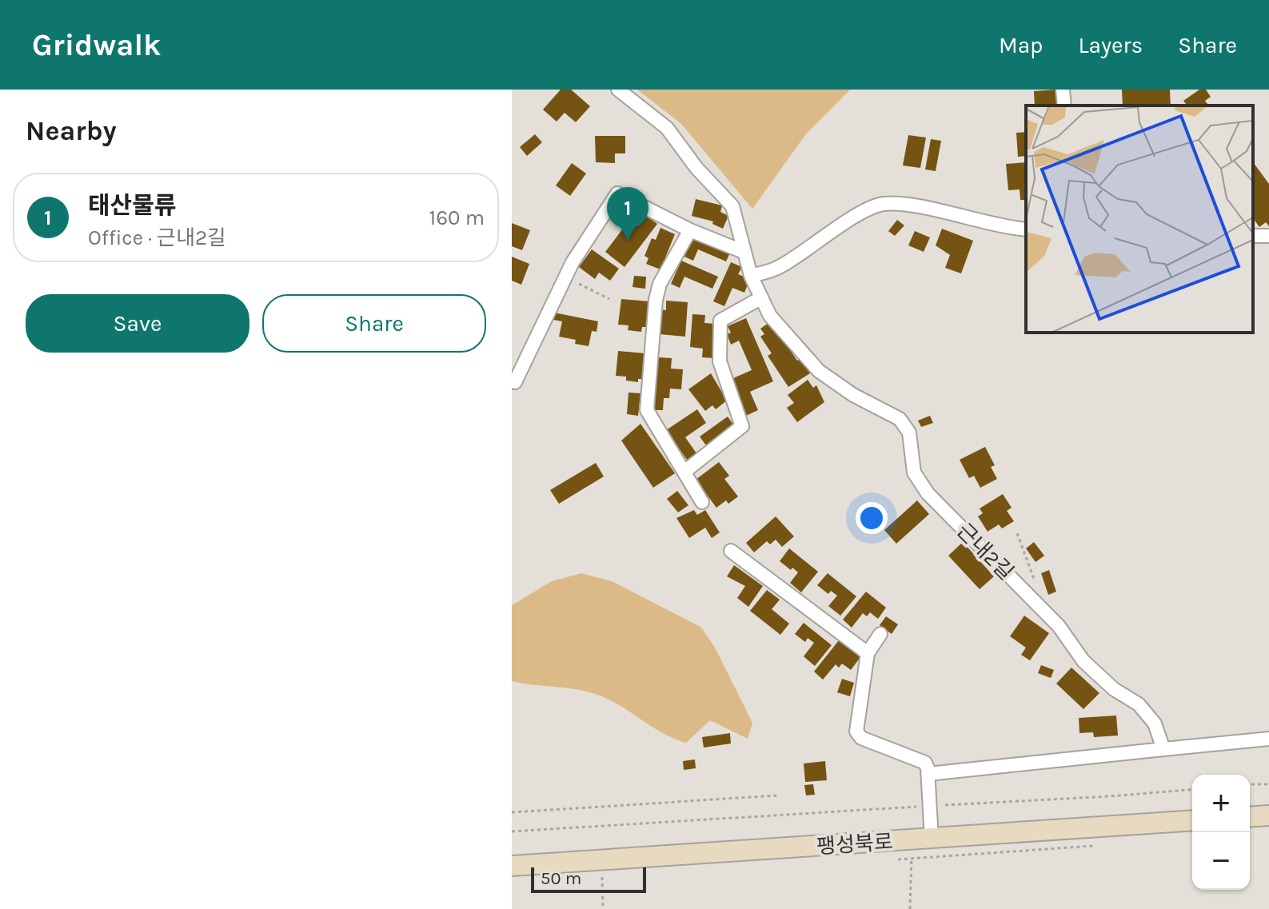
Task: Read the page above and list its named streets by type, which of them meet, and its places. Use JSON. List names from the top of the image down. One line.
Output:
{"streets":{"main road":["팽성북로"],"street":["근내2길"]},"scale_bar":"50 m","page":{"header":"Gridwalk","nav":["Map","Layers","Share"],"heading":"Nearby","list":[{"mark":"1","name":"태산물류","note":"Office · 근내2길","value":"160 m"}],"pins":"1","buttons":["Save","Share"],"map_buttons":["+","−"],"scale":"50 m"}}
